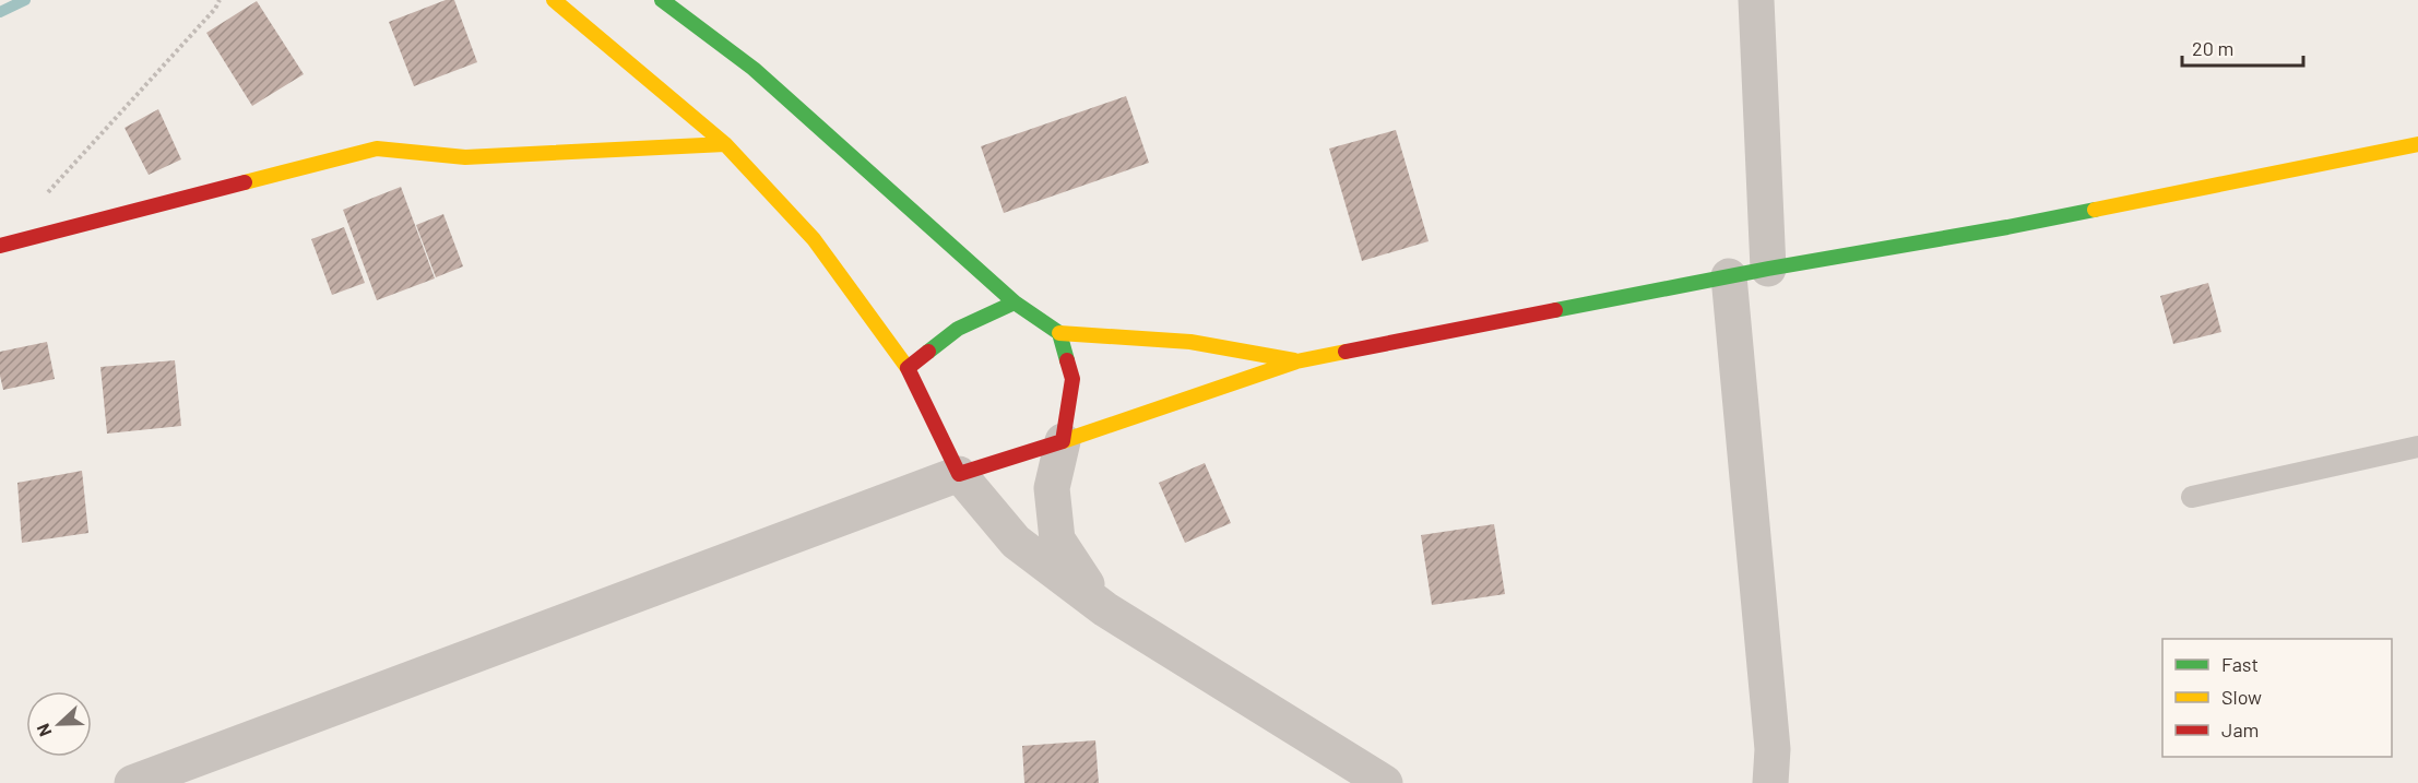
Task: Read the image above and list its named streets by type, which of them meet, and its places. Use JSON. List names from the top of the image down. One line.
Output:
{"legend":["Fast","Slow","Jam"],"scale_bar":"20 m","north":"left"}
